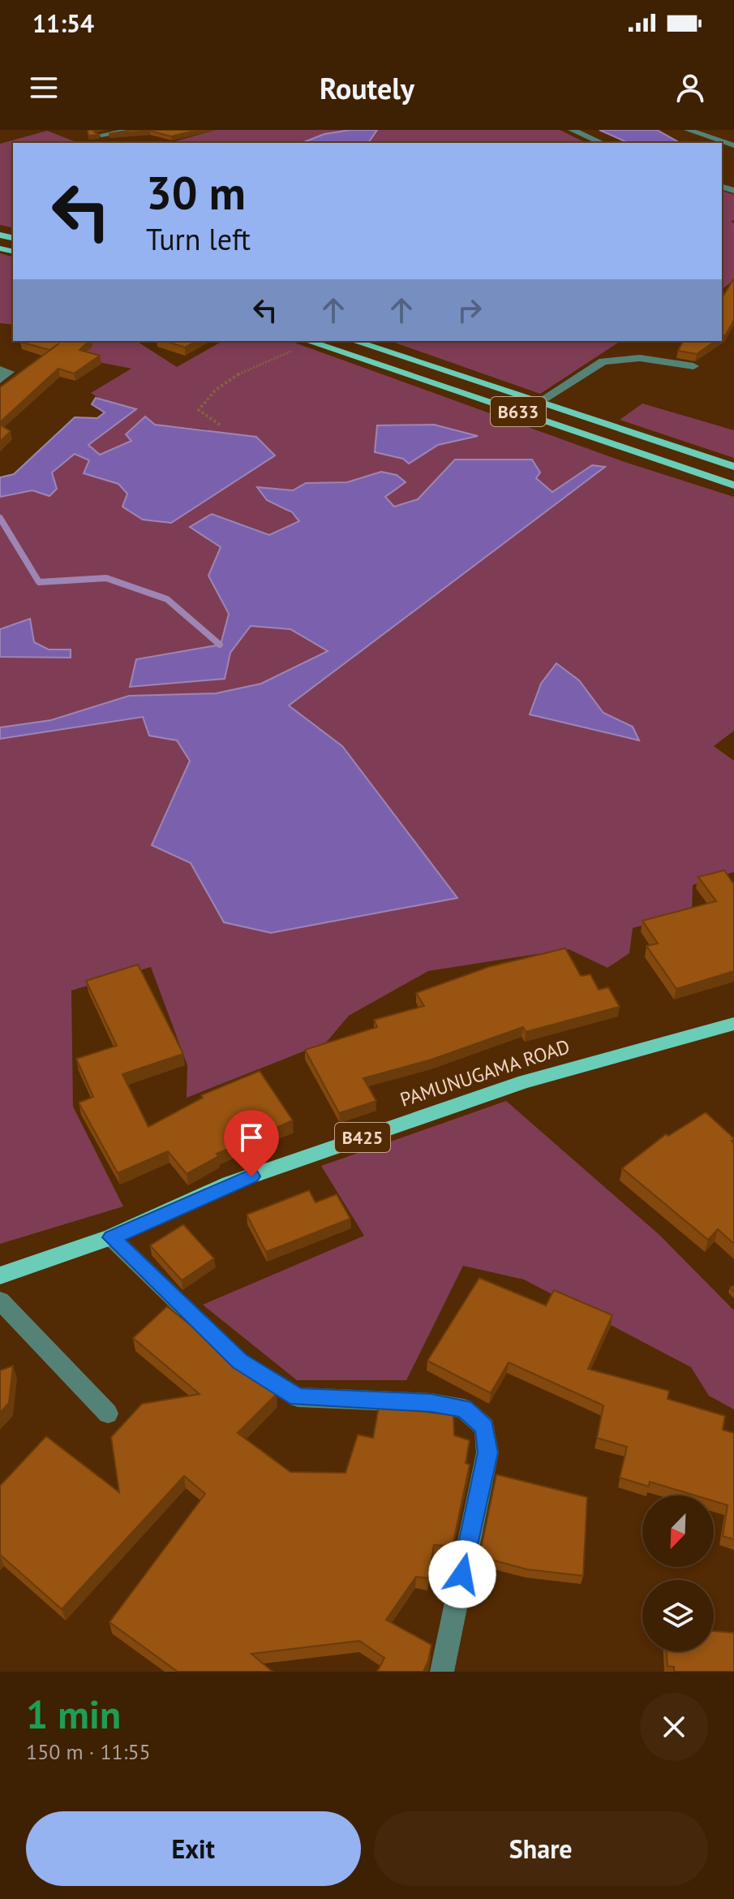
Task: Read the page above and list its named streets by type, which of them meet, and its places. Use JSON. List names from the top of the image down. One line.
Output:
{"streets":{"main road":["B633","PAMUNUGAMA ROAD","B425"]},"north":"bottom left","page":{"status":"11:54","header":"Routely","turn":["30 m","Turn left"],"heading":["1 min","150 m · 11:55"],"buttons":["Exit","Share"]}}
